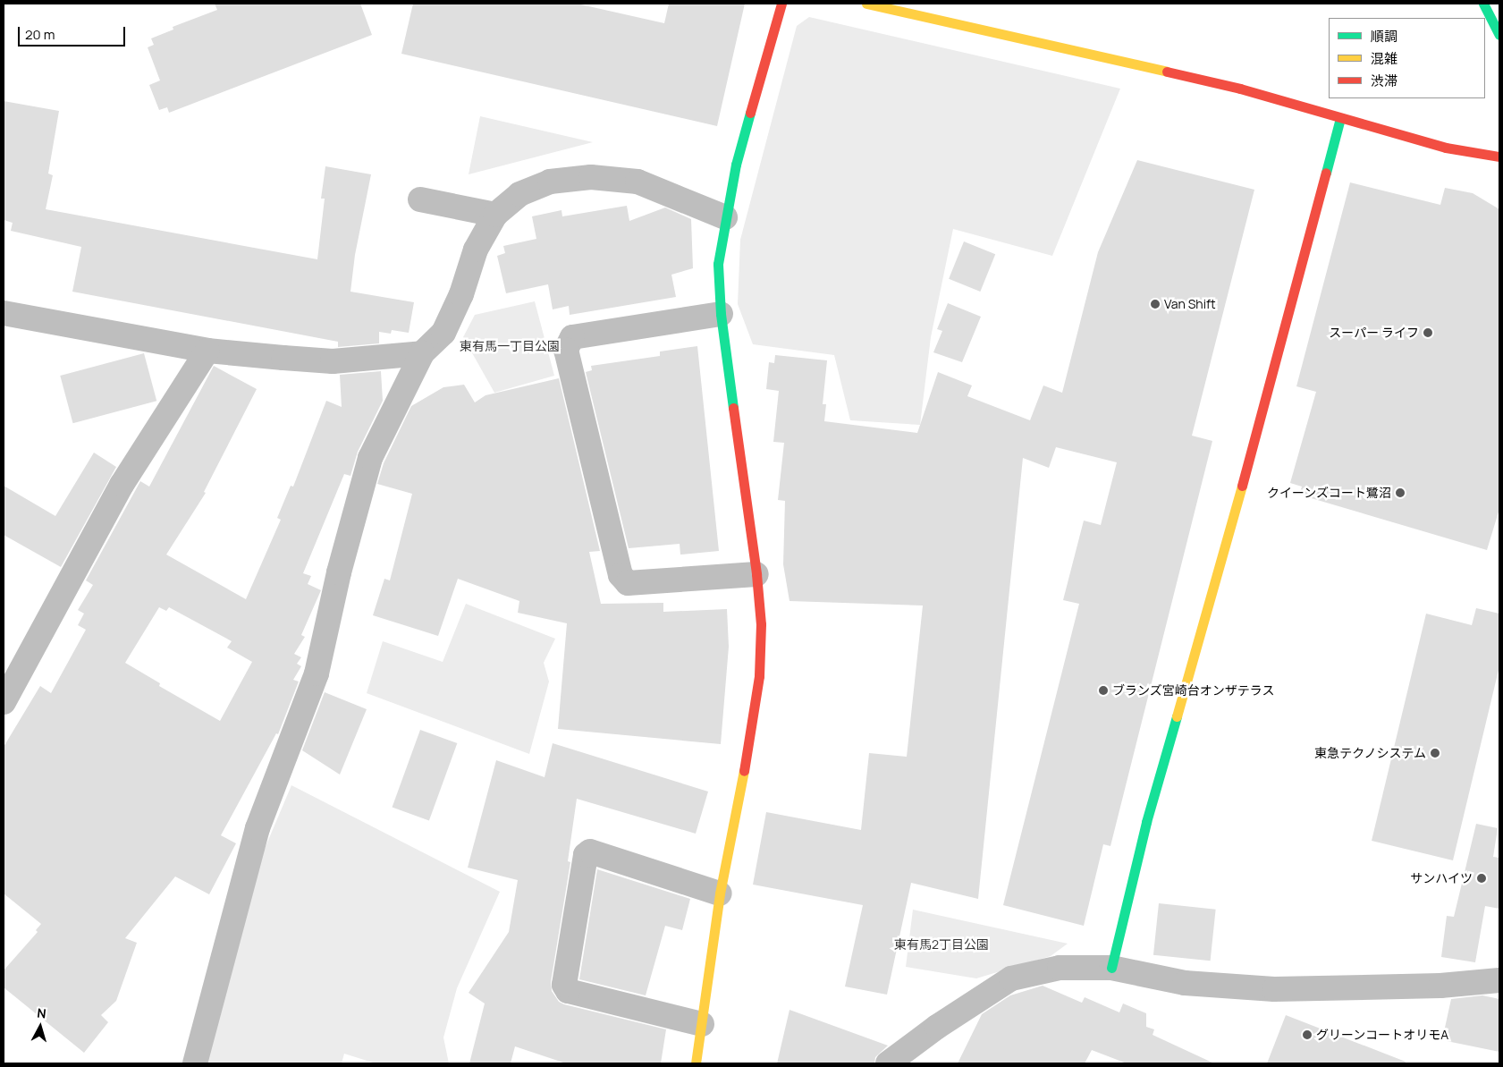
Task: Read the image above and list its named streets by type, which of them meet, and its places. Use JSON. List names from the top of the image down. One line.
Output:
{"parks":["東有馬一丁目公園","東有馬2丁目公園"],"places":["Van Shift","スーパー ライフ","クイーンズコート鷺沼","ブランズ宮崎台オンザテラス","東急テクノシステム","サンハイツ","グリーンコートオリモA"],"legend":["順調","混雑","渋滞"],"scale_bar":"20 m","north":"top"}
